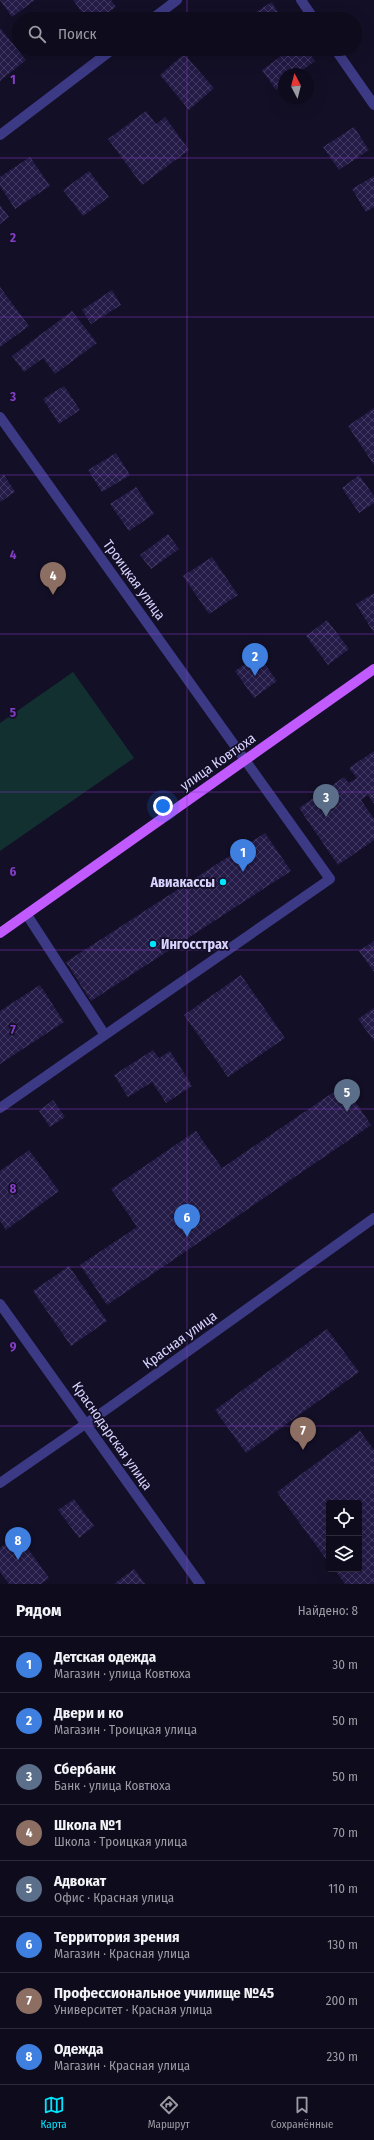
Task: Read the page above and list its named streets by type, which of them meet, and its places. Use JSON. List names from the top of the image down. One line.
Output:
{"streets":{"main road":["улица Ковтюха"],"street":["Троицкая улица","Красная улица","Краснодарская улица"]},"crossings":[["Троицкая улица","улица Ковтюха"],["Красная улица","Краснодарская улица"]],"places":["Авиакассы","Ингосстрах"],"north":"top","page":{"search":"Поиск","pins":["4","2","3","1","5","6","7","8"],"heading":["Рядом","Найдено: 8"],"list":[{"mark":"1","name":"Детская одежда","note":"Магазин · улица Ковтюха","value":"30 m"},{"mark":"2","name":"Двери и ко","note":"Магазин · Троицкая улица","value":"50 m"},{"mark":"3","name":"Сбербанк","note":"Банк · улица Ковтюха","value":"50 m"},{"mark":"4","name":"Школа №1","note":"Школа · Троицкая улица","value":"70 m"},{"mark":"5","name":"Адвокат","note":"Офис · Красная улица","value":"110 m"},{"mark":"6","name":"Территория зрения","note":"Магазин · Красная улица","value":"130 m"},{"mark":"7","name":"Профессиональное училище №45","note":"Университет · Красная улица","value":"200 m"},{"mark":"8","name":"Одежда","note":"Магазин · Красная улица","value":"230 m"}],"nav":["Карта","Маршрут","Сохранённые"]},"grid":{"rows":["1","2","3","4","5","6","7","8","9"]}}
